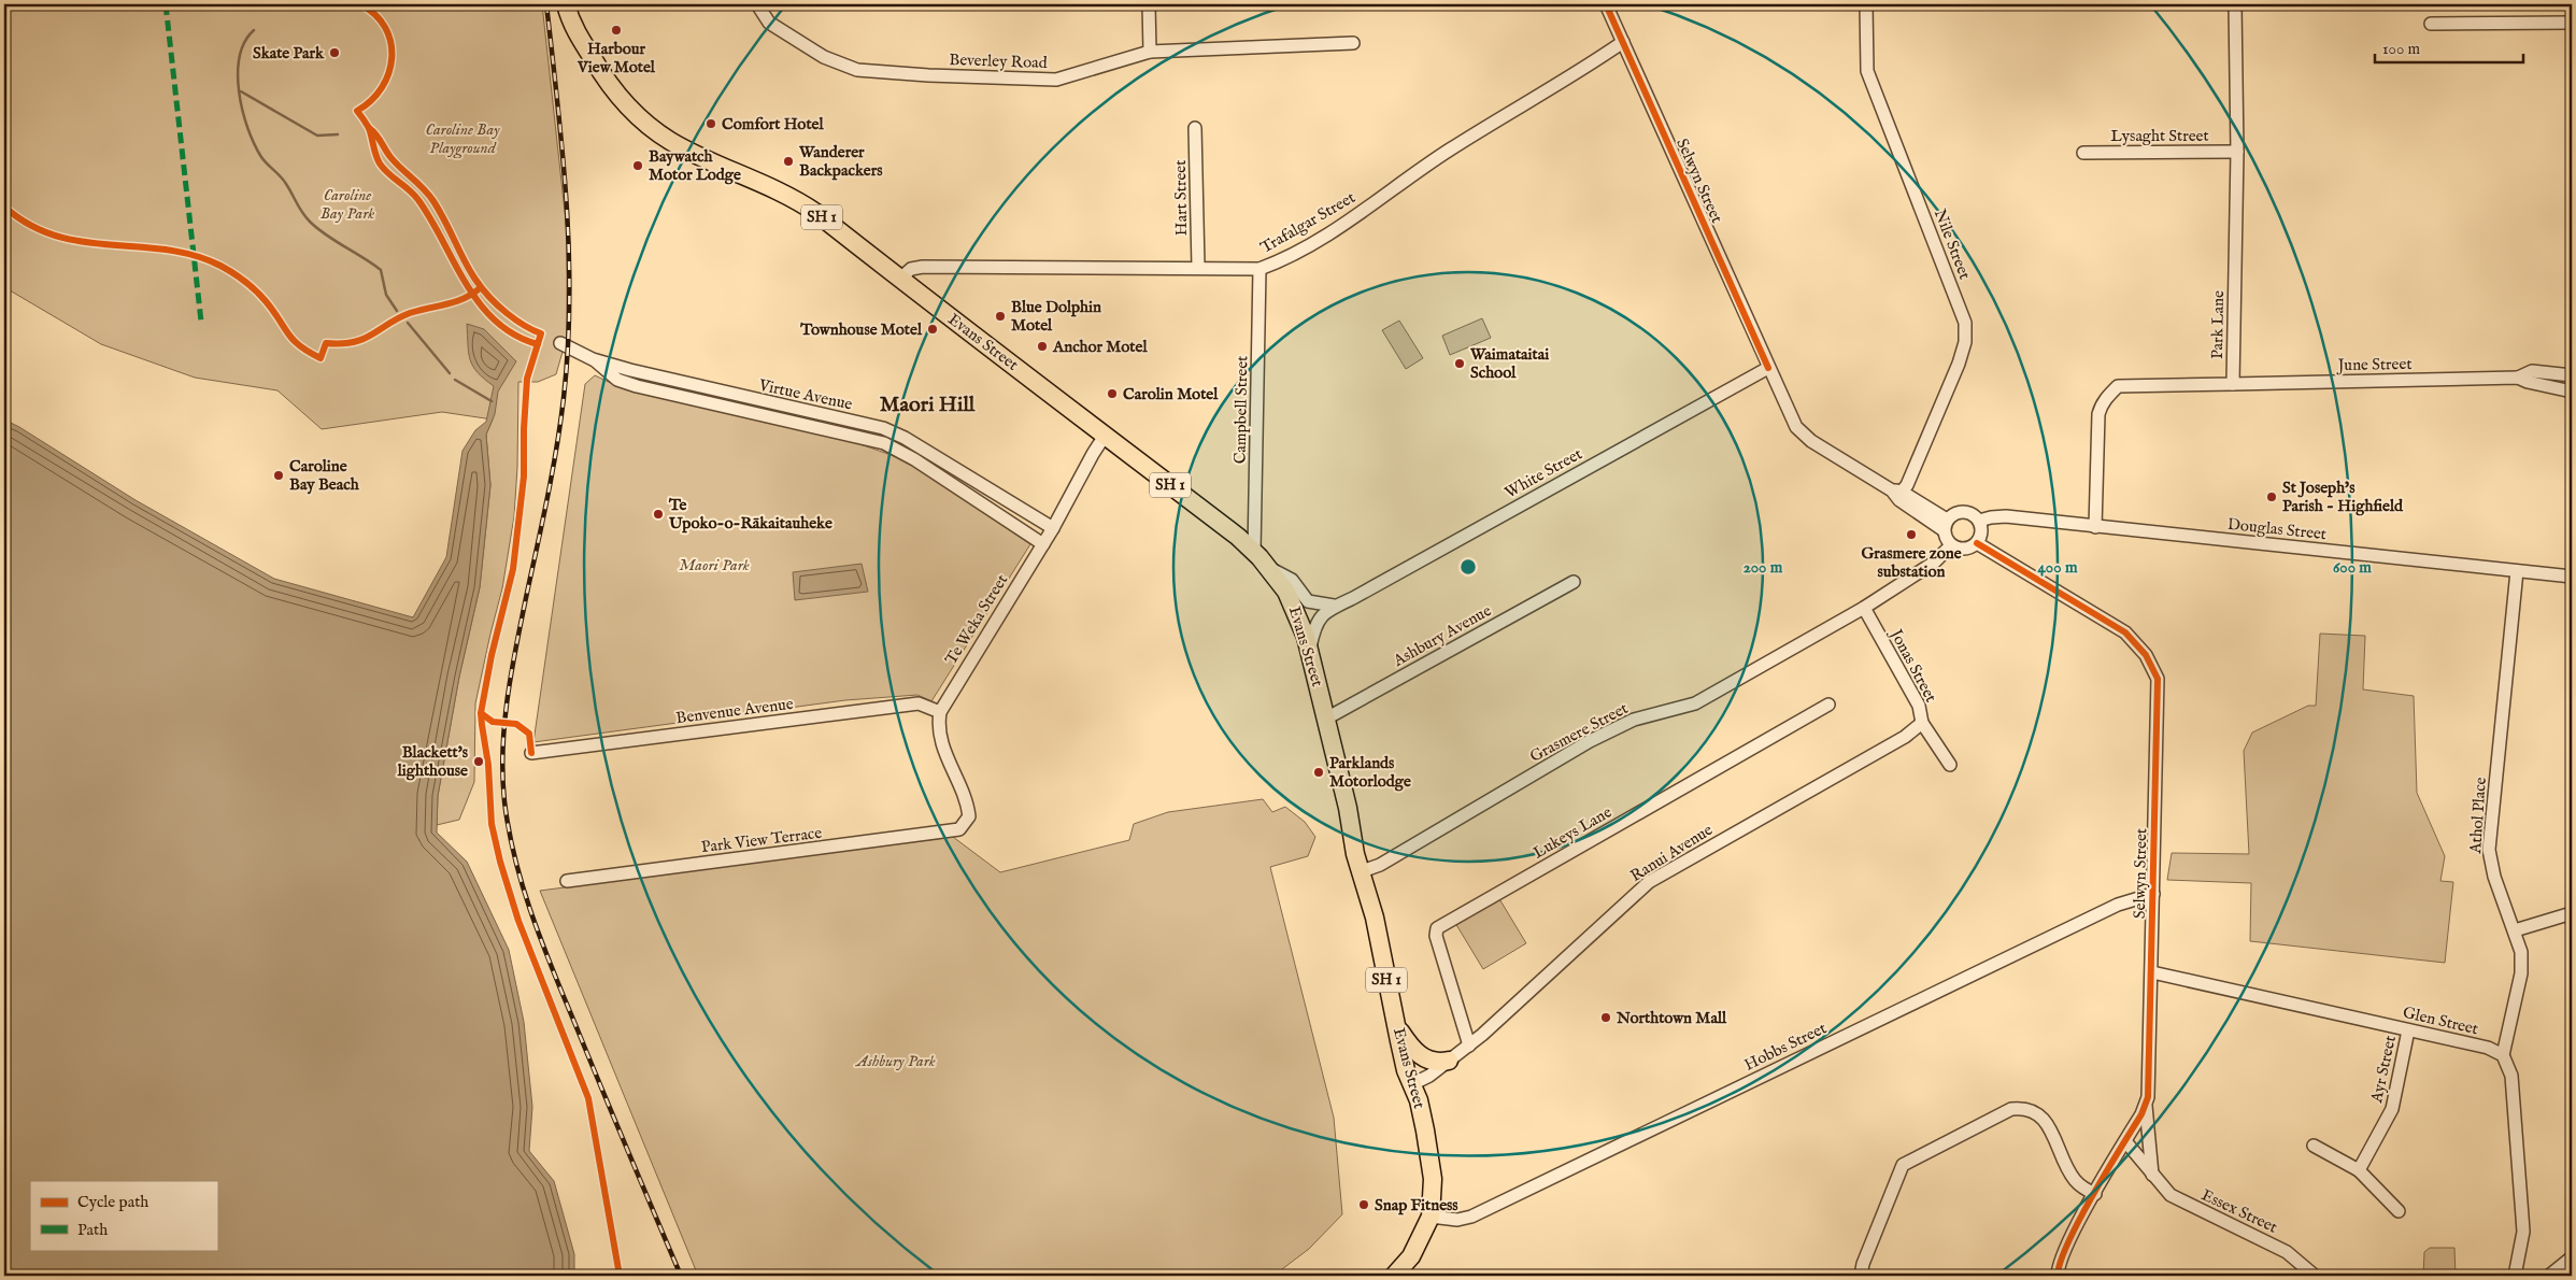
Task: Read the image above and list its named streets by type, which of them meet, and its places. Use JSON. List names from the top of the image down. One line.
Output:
{"streets":{"highway":["SH 1","Evans Street"],"street":["Beverley Road","Lysaght Street","Selwyn Street","Hart Street","Trafalgar Street","Nile Street","Park Lane","June Street","Virtue Avenue","Campbell Street","White Street","Douglas Street","Te Weka Street","Ashbury Avenue","Jonas Street","Benvenue Avenue","Grasmere Street","Athol Place","Lukeys Lane","Park View Terrace","Ranui Avenue","Glen Street","Hobbs Street","Ayr Street","Essex Street"]},"crossings":[["Lysaght Street","Park Lane"],["Selwyn Street","Trafalgar Street"],["Selwyn Street","Nile Street"],["Selwyn Street","White Street"],["Selwyn Street","Douglas Street"],["Selwyn Street","Grasmere Street"],["Selwyn Street","Glen Street"],["Selwyn Street","Hobbs Street"],["Selwyn Street","Essex Street"],["Hart Street","Trafalgar Street"],["SH 1","Evans Street"],["Trafalgar Street","Evans Street"],["Trafalgar Street","Campbell Street"],["Park Lane","June Street"],["Evans Street","Campbell Street"],["Evans Street","White Street"],["Evans Street","Te Weka Street"],["Evans Street","Ashbury Avenue"],["Evans Street","Grasmere Street"],["Evans Street","Ranui Avenue"],["Evans Street","Hobbs Street"],["Virtue Avenue","Te Weka Street"],["Douglas Street","Grasmere Street"],["Douglas Street","Athol Place"],["Te Weka Street","Benvenue Avenue"],["Te Weka Street","Park View Terrace"],["Jonas Street","Grasmere Street"],["Jonas Street","Ranui Avenue"],["Benvenue Avenue","Park View Terrace"],["Athol Place","Glen Street"],["Lukeys Lane","Ranui Avenue"],["Glen Street","Ayr Street"]],"districts":["Maori Hill"],"parks":["Caroline Bay Playground","Caroline Bay Park","Maori Park","Ashbury Park"],"places":["Harbour View Motel","Skate Park","Comfort Hotel","Wanderer Backpackers","Baywatch Motor Lodge","Blue Dolphin Motel","Townhouse Motel","Anchor Motel","Waimataitai School","Carolin Motel","Caroline Bay Beach","St Joseph's Parish - Highfield","Te Upoko-o-Rākaitauheke","Grasmere zone substation","Blackett's lighthouse","Parklands Motorlodge","Northtown Mall","Snap Fitness"],"legend":["Cycle path","Path"],"scale_bar":"100 m","rings":["200 m","400 m","600 m"]}
